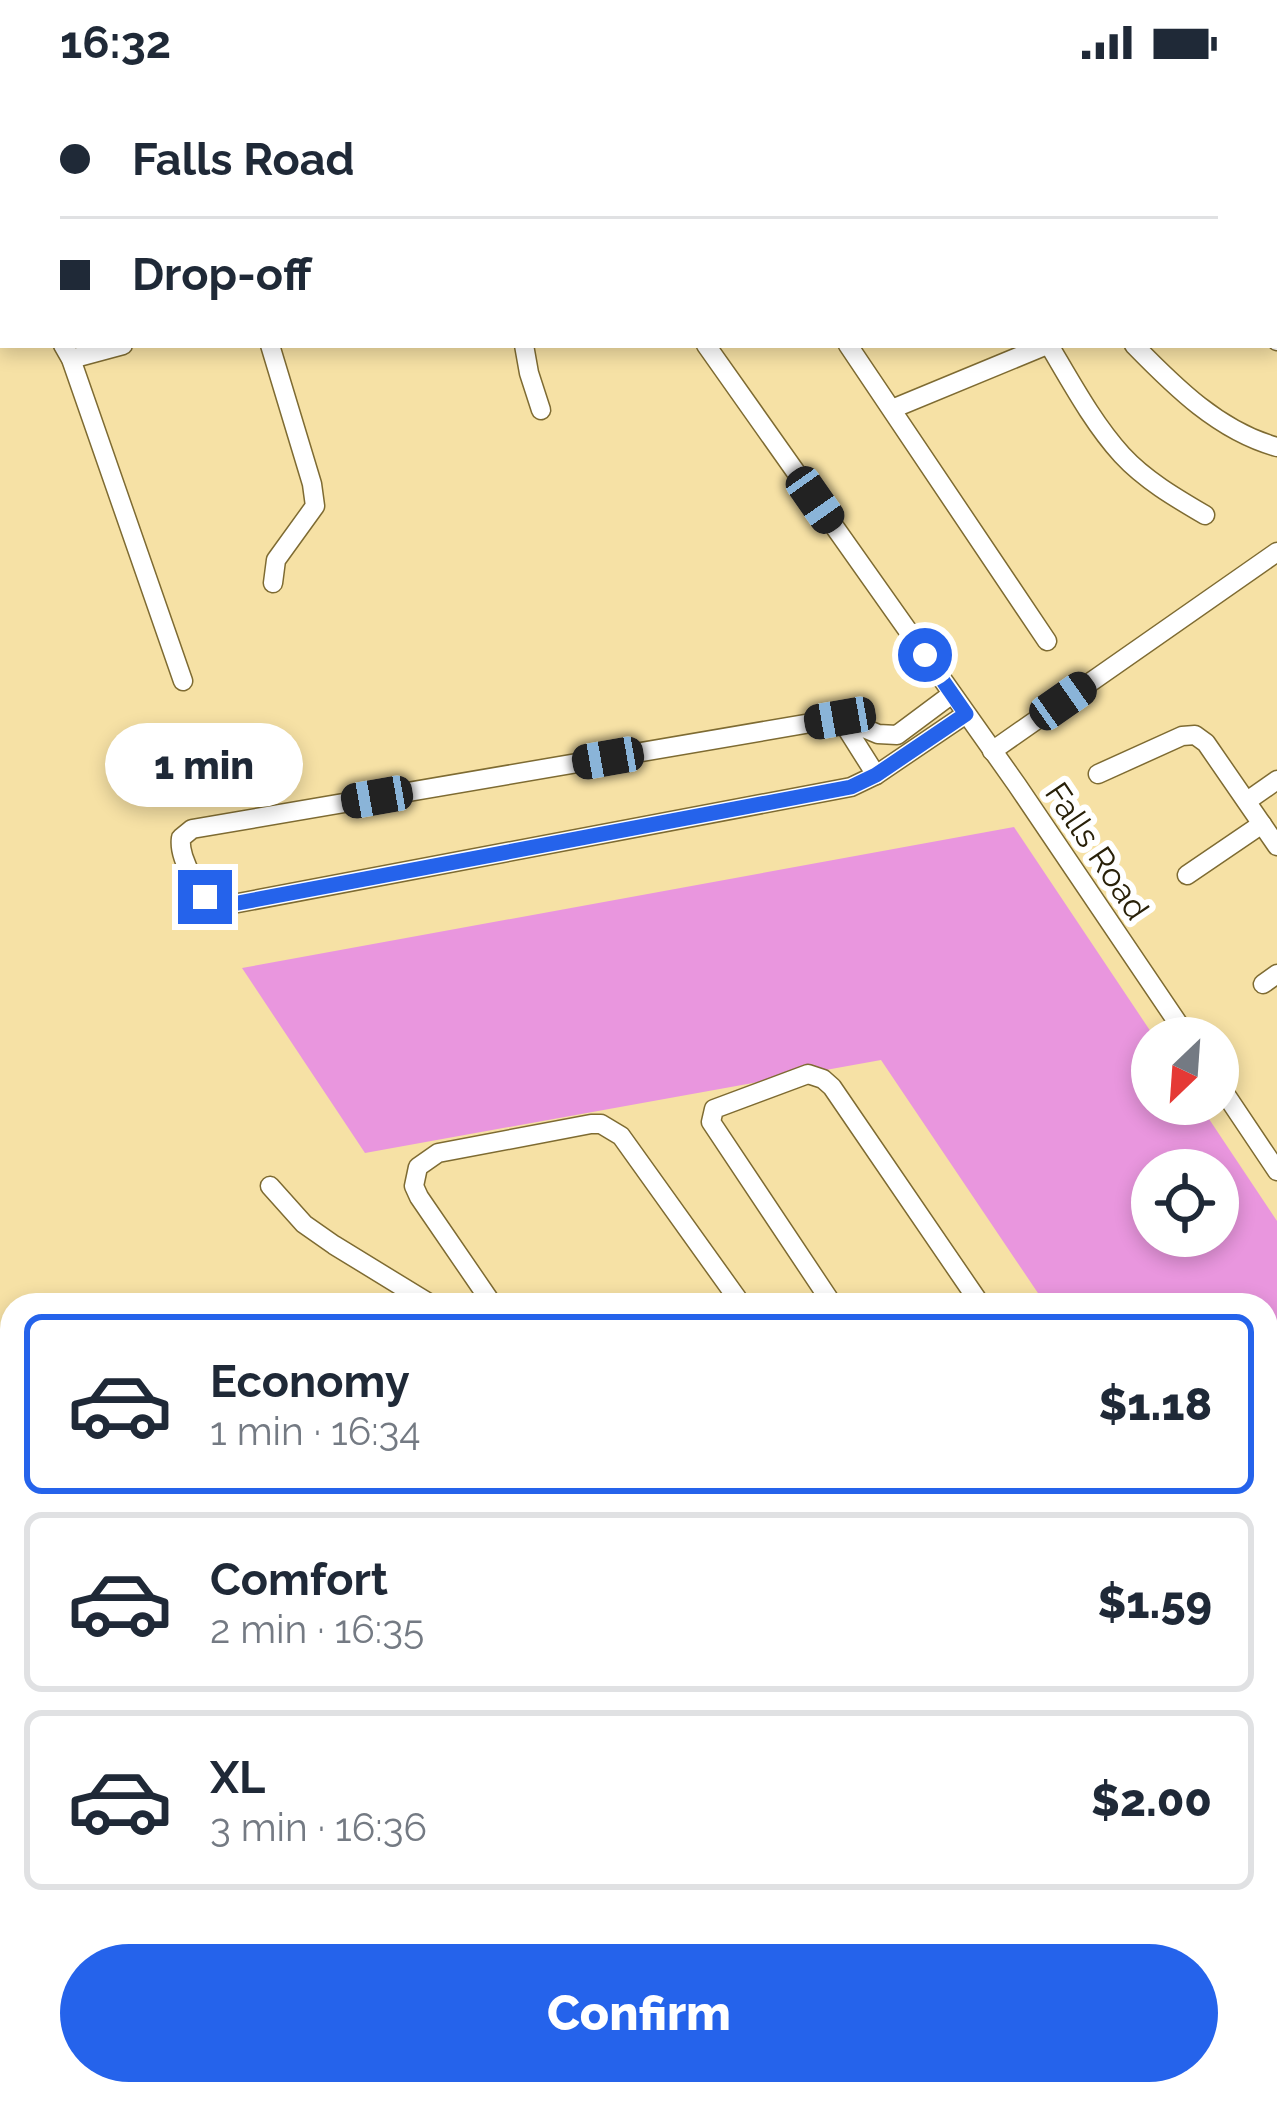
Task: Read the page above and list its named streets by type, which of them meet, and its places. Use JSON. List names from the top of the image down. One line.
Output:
{"streets":{"street":["Falls Road"]},"north":"bottom left","page":{"status":"16:32","banner":["Falls Road","Drop-off"],"bubble":"1 min","list":[{"name":"Economy","note":"1 min · 16:34","value":"$1.18"},{"name":"Comfort","note":"2 min · 16:35","value":"$1.59"},{"name":"XL","note":"3 min · 16:36","value":"$2.00"}],"buttons":"Confirm"}}
